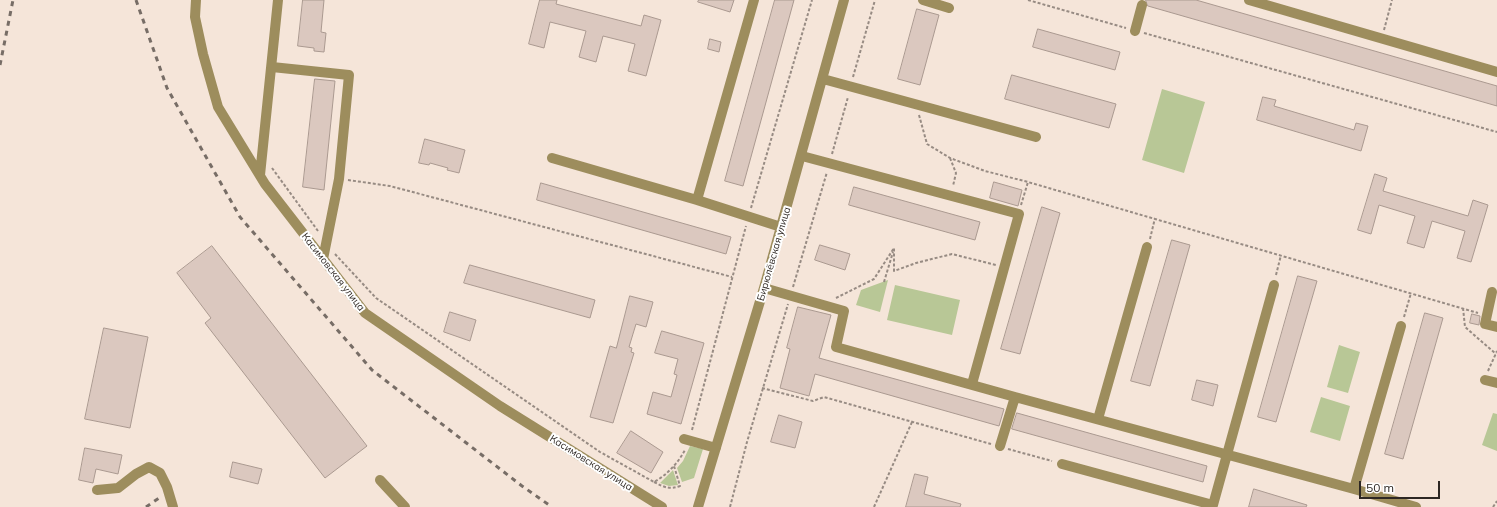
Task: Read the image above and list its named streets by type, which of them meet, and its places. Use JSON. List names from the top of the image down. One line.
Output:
{"streets":{"street":["Бирюлёвская улица","Касимовская улица"]},"scale_bar":"50 m"}
